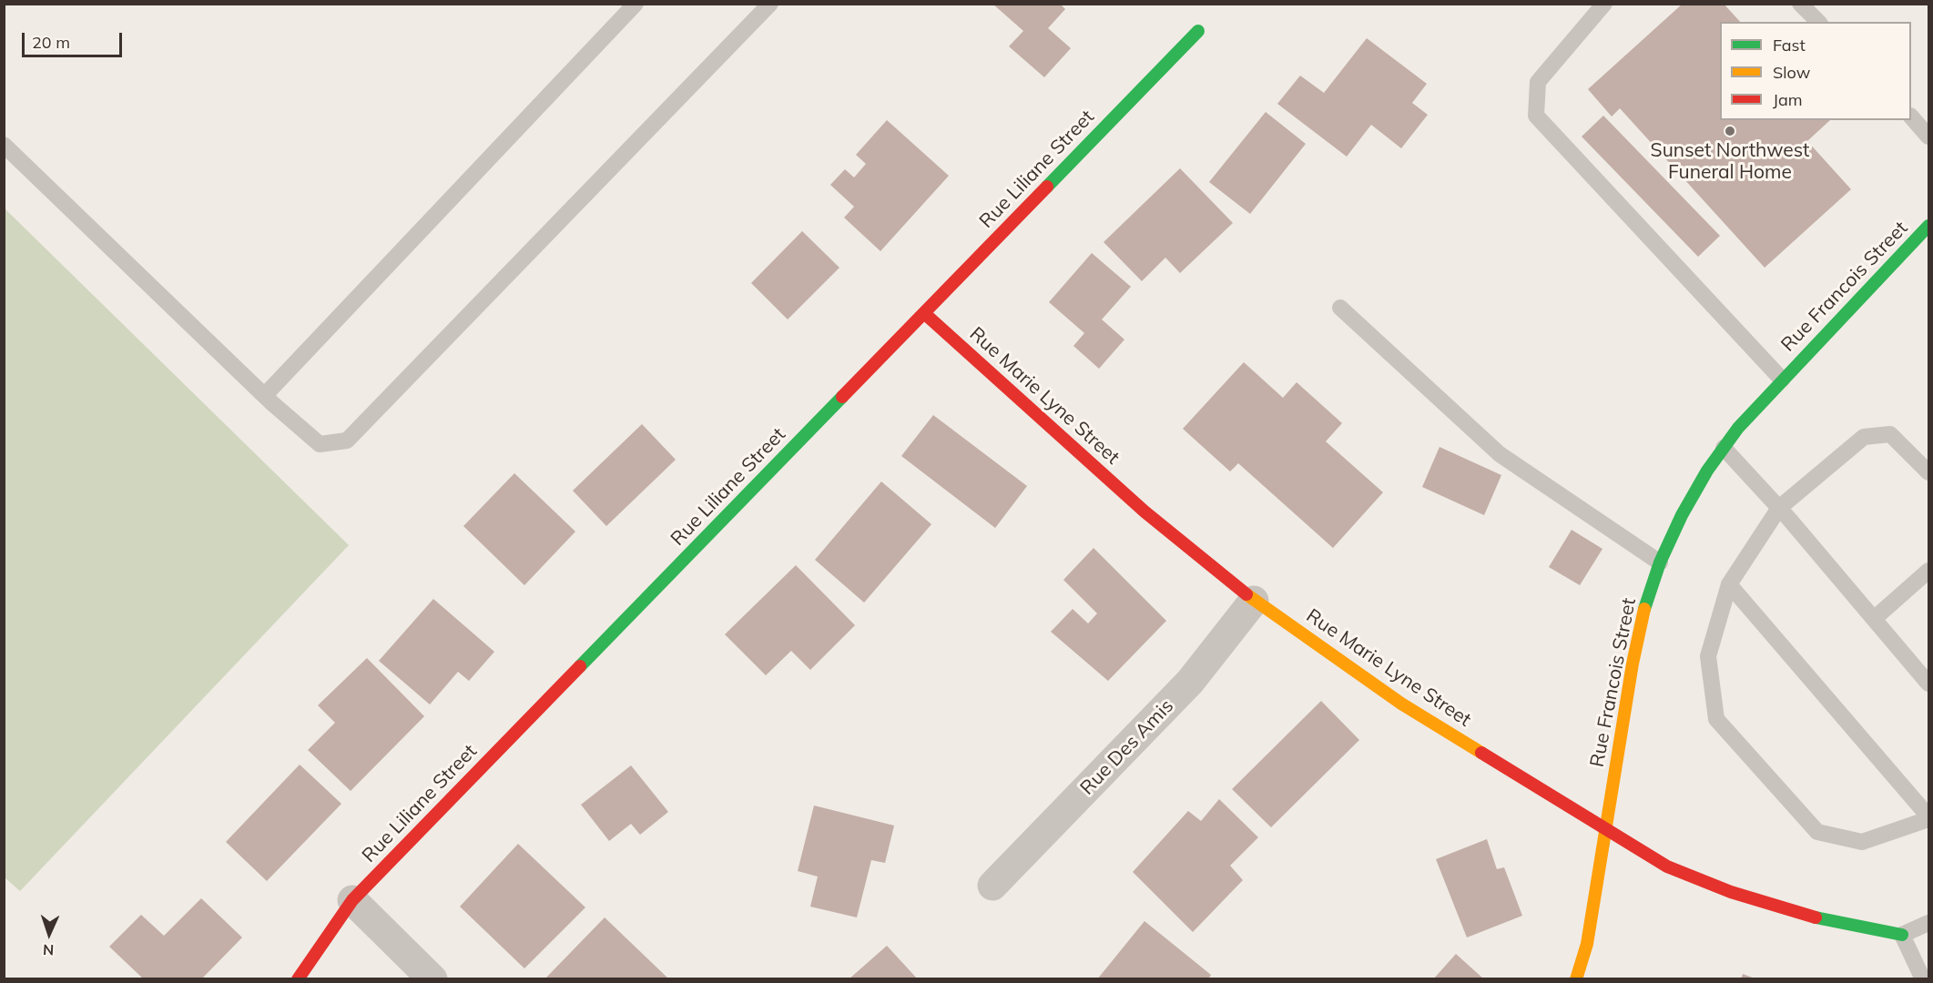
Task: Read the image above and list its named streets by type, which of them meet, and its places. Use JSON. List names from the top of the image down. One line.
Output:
{"streets":{"street":["Rue Liliane Street","Rue Francois Street","Rue Marie Lyne Street","Rue Des Amis"]},"crossings":[["Rue Liliane Street","Rue Marie Lyne Street"],["Rue Francois Street","Rue Marie Lyne Street"],["Rue Marie Lyne Street","Rue Des Amis"]],"places":["Sunset Northwest Funeral Home"],"legend":["Fast","Slow","Jam"],"scale_bar":"20 m","north":"bottom"}
